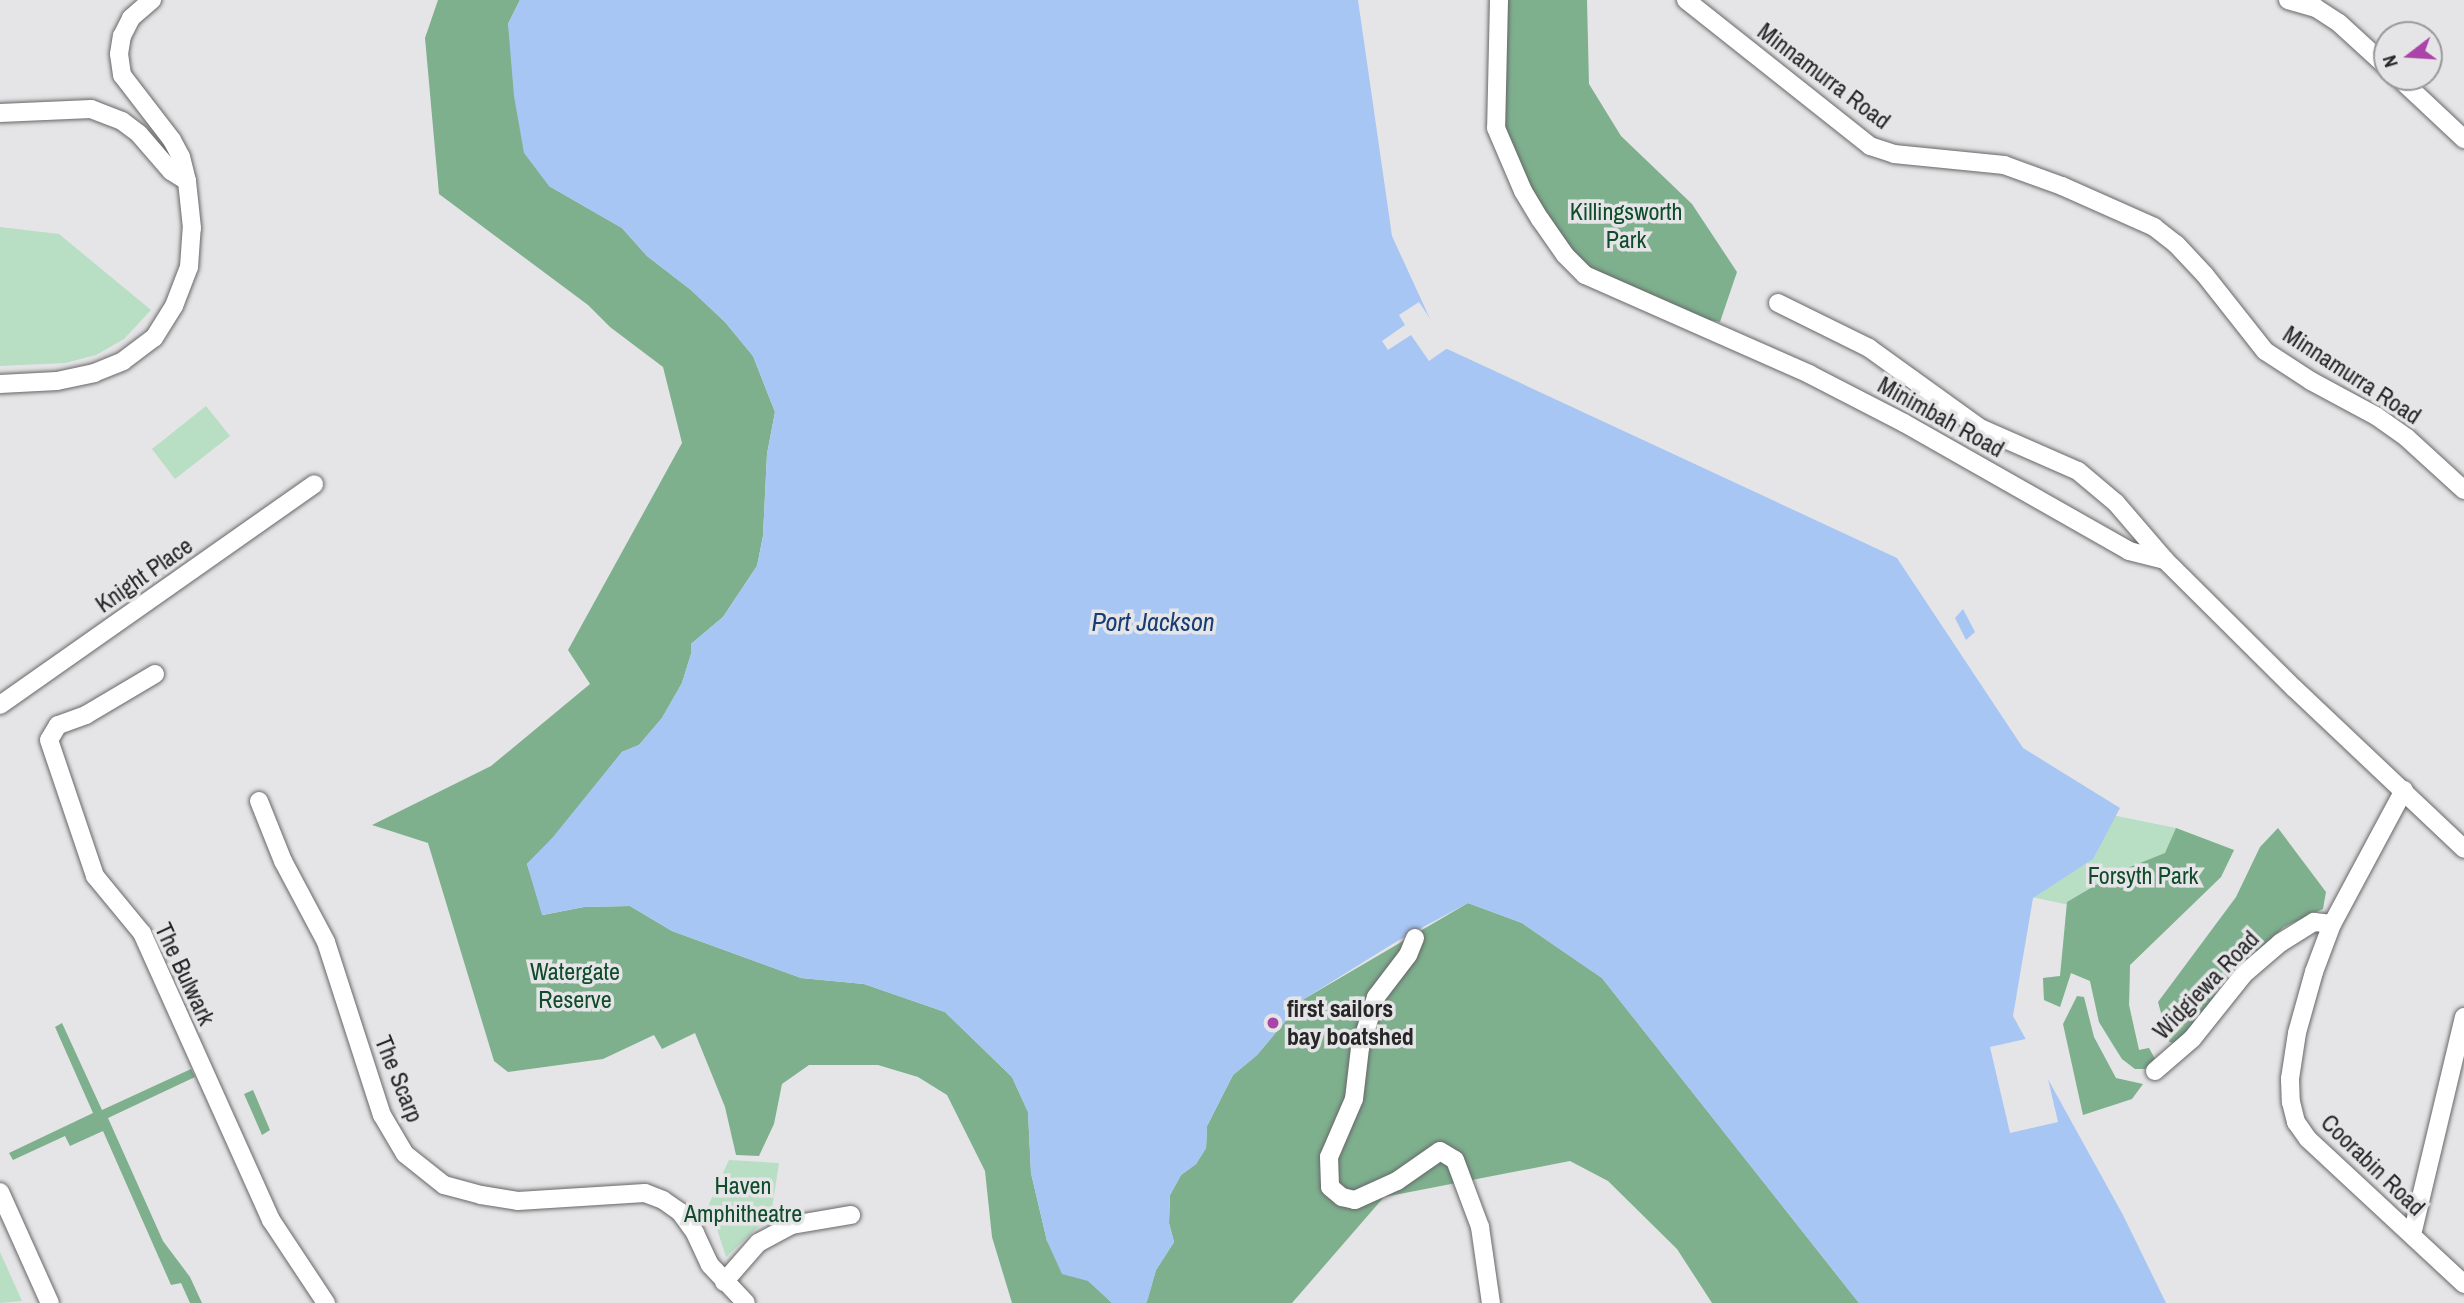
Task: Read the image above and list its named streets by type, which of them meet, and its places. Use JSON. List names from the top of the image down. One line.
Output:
{"streets":{"street":["Minnamurra Road","Minimbah Road","Knight Place","The Bulwark","Widgiewa Road","The Scarp","Coorabin Road"]},"crossings":[["Widgiewa Road","Coorabin Road"]],"water":["Port Jackson"],"parks":["Killingsworth Park","Forsyth Park","Watergate Reserve","Haven Amphitheatre"],"places":["first sailors bay boatshed"],"north":"left"}
